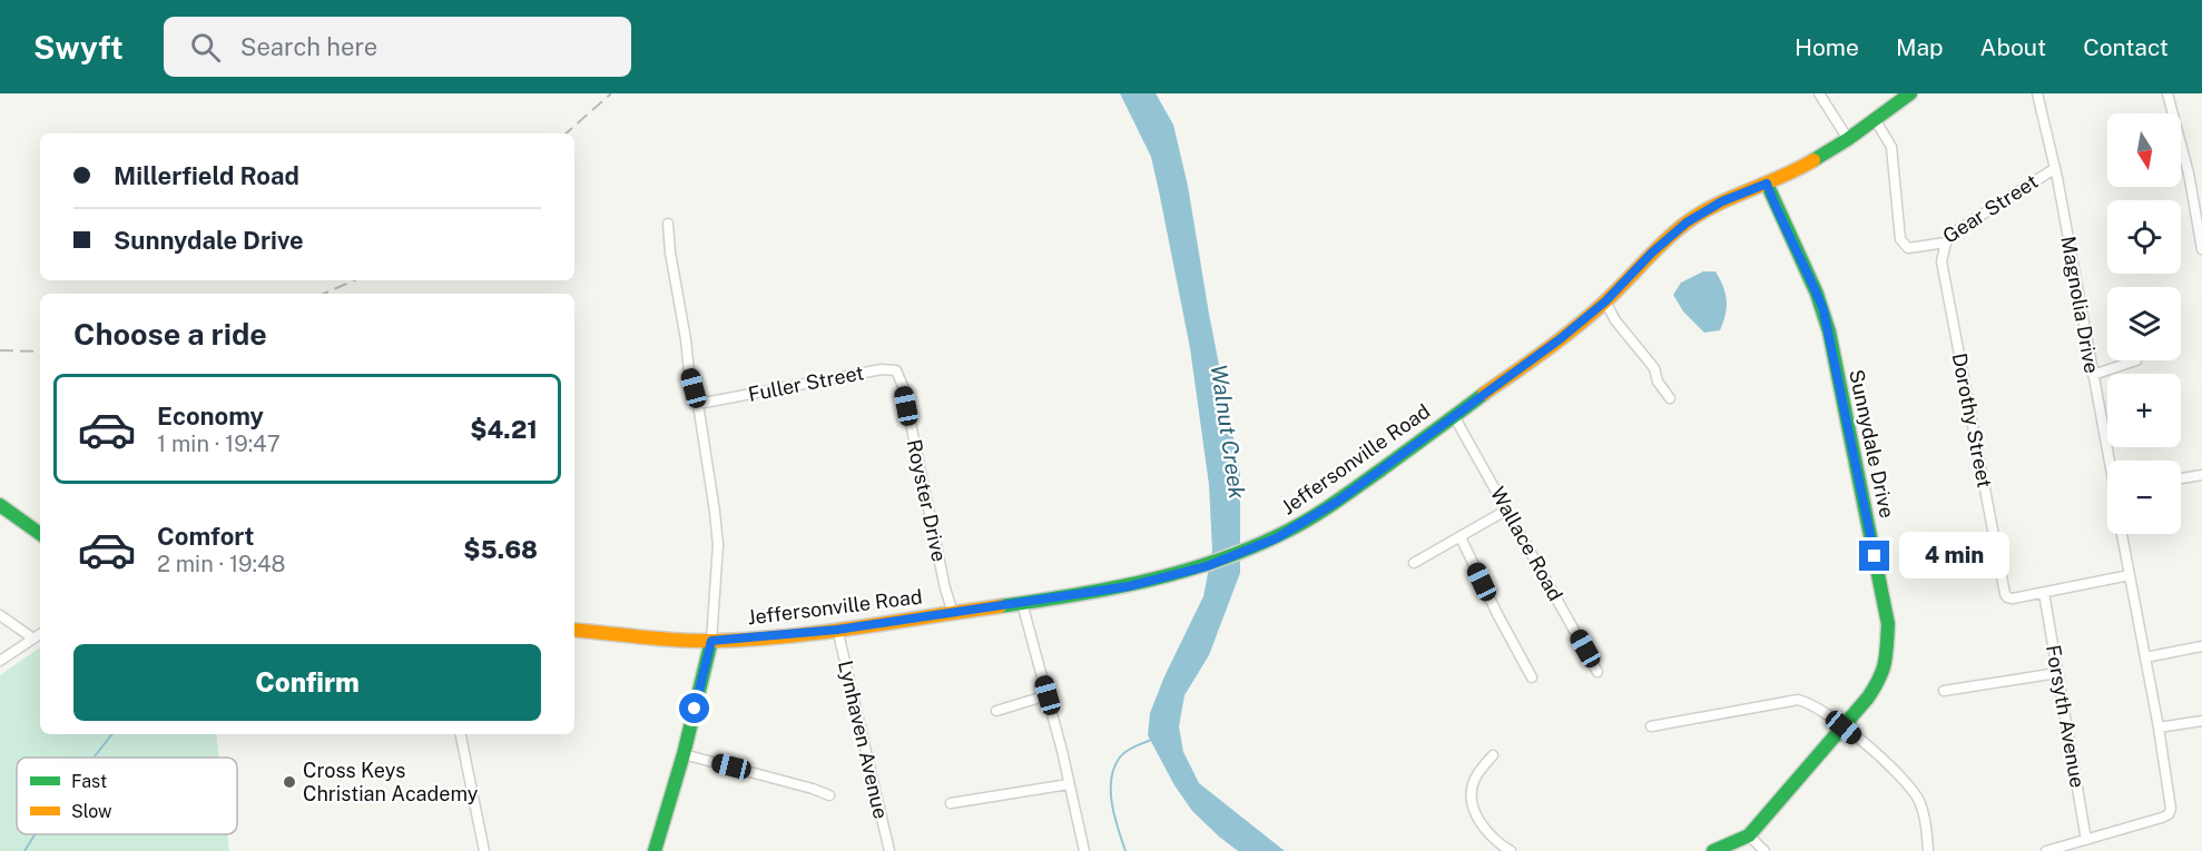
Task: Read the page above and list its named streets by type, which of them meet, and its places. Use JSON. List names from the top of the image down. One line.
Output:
{"streets":{"street":["Gear Street","Magnolia Drive","Fuller Street","Dorothy Street","Sunnydale Drive","Jeffersonville Road","Royster Drive","Wallace Road","Forsyth Avenue","Lynhaven Avenue"]},"crossings":[["Gear Street","Magnolia Drive"],["Gear Street","Dorothy Street"],["Gear Street","Jeffersonville Road"],["Fuller Street","Royster Drive"],["Dorothy Street","Forsyth Avenue"],["Sunnydale Drive","Jeffersonville Road"],["Jeffersonville Road","Royster Drive"],["Jeffersonville Road","Wallace Road"],["Jeffersonville Road","Lynhaven Avenue"]],"water":["Walnut Creek"],"places":["Cross Keys Christian Academy"],"legend":["Fast","Slow"],"north":"bottom","page":{"header":"Swyft","search":"Search here","nav":["Home","Map","About","Contact"],"map_buttons":["+","−"],"banner":["Millerfield Road","Sunnydale Drive"],"heading":"Choose a ride","list":[{"name":"Economy","note":"1 min · 19:47","value":"$4.21"},{"name":"Comfort","note":"2 min · 19:48","value":"$5.68"}],"bubble":"4 min","buttons":"Confirm"}}
